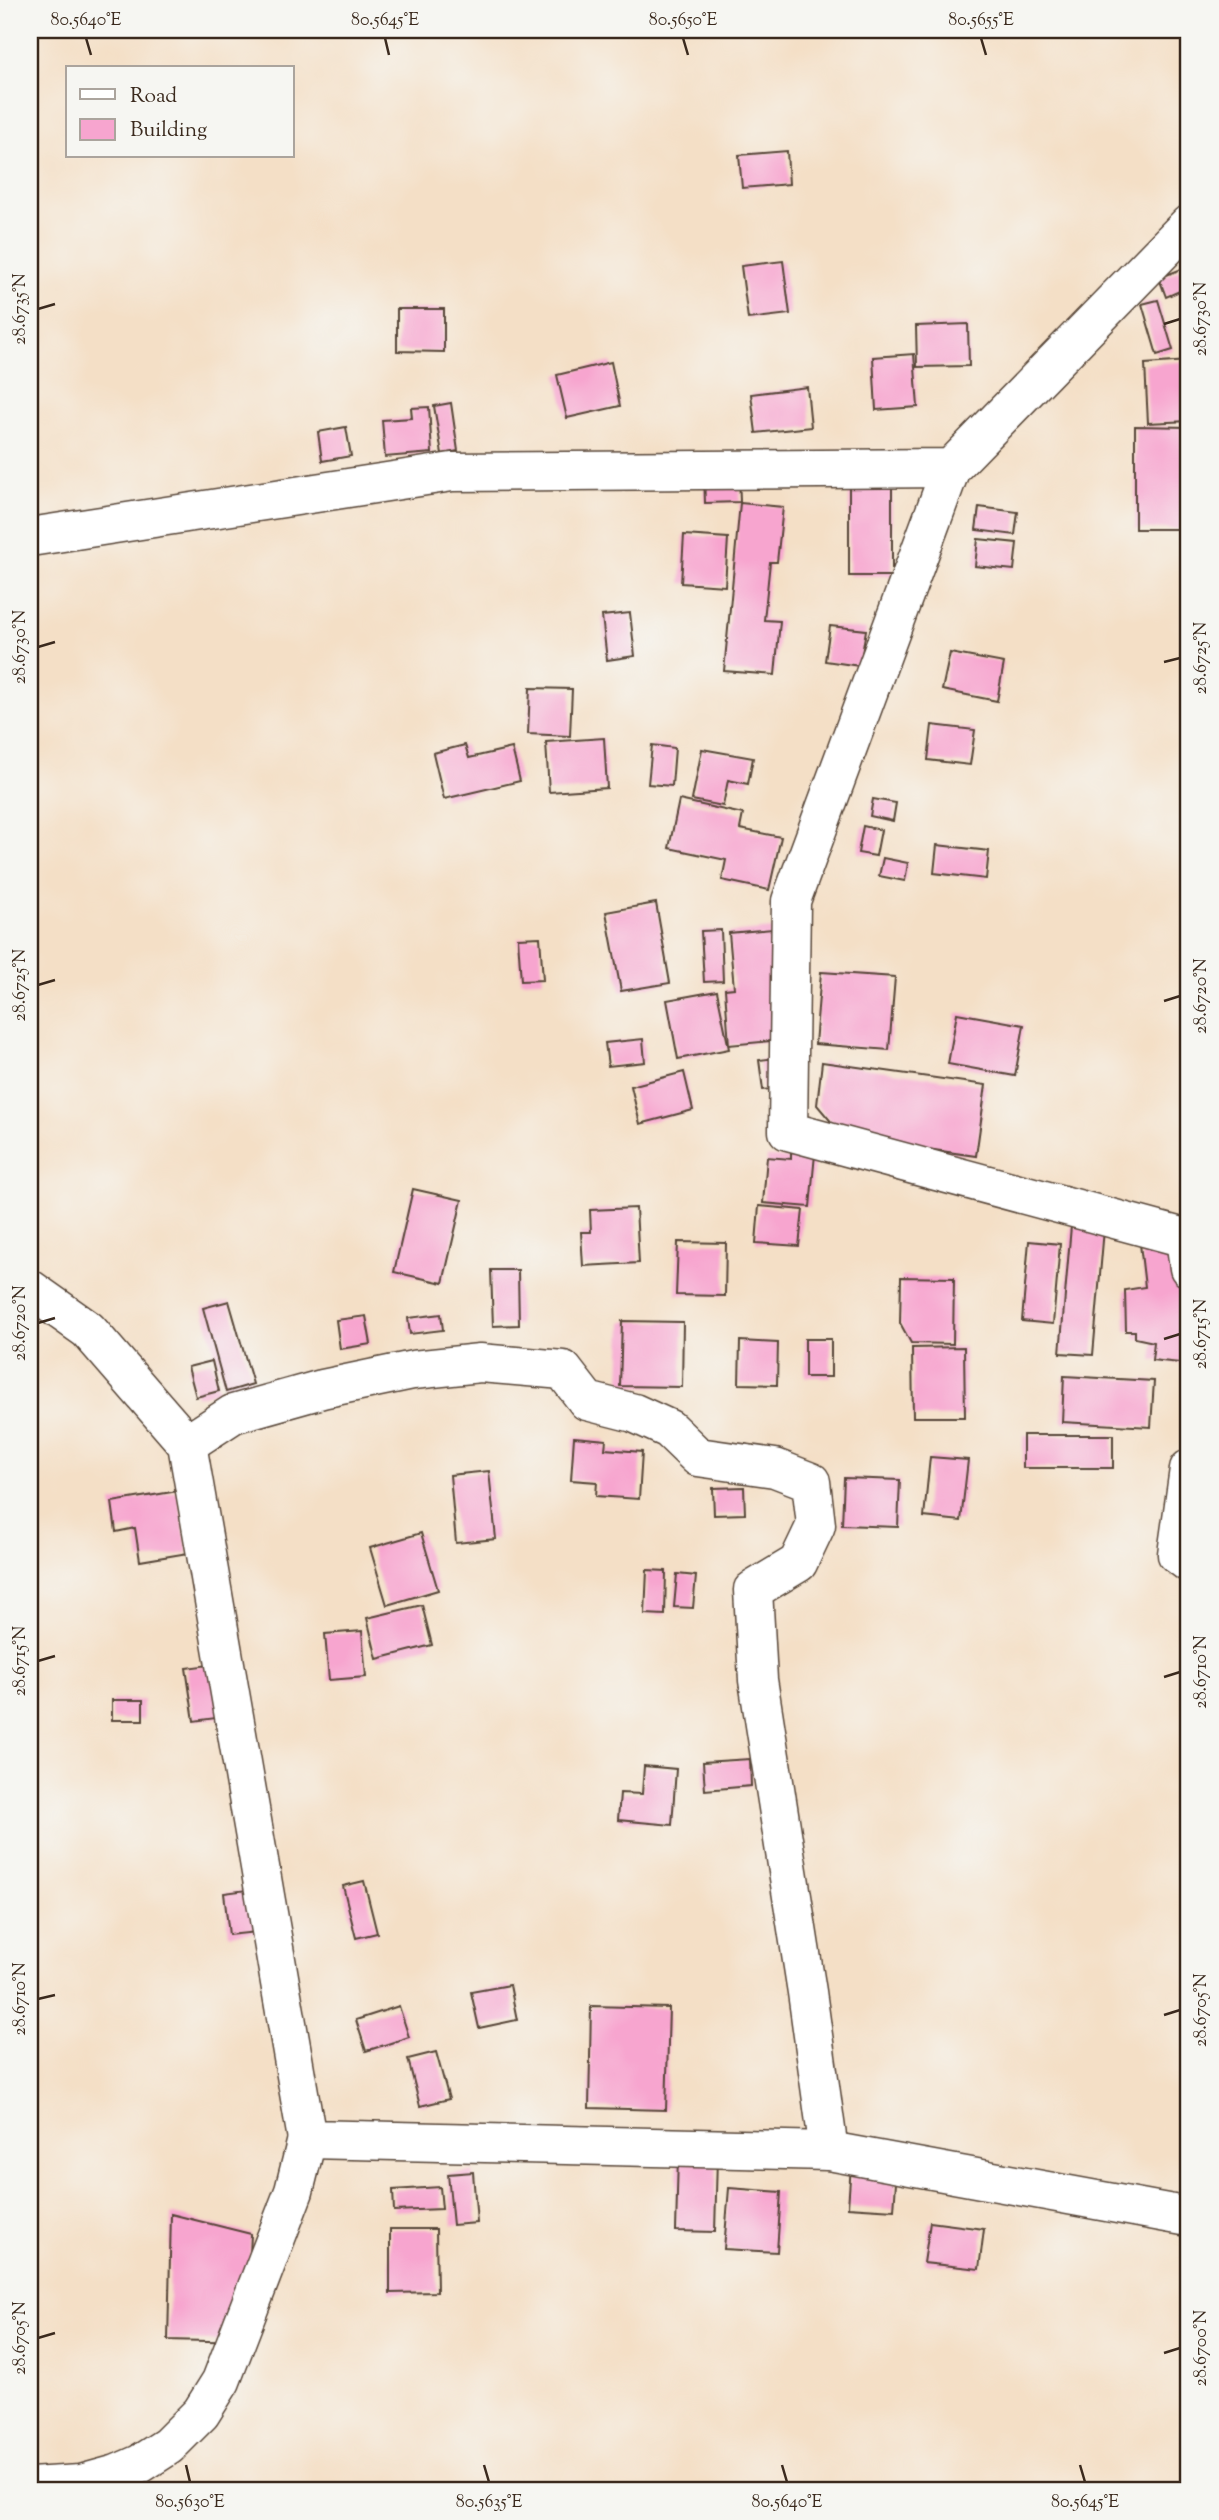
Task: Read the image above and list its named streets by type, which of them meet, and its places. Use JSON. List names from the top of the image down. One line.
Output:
{"legend":["Road","Building"],"coordinates":["80.5640°E","80.5645°E","80.5650°E","80.5655°E","28.6735°N","28.6730°N","28.6725°N","28.6720°N","28.6715°N","28.6710°N","28.6705°N","28.6700°N","80.5630°E","80.5635°E"]}
